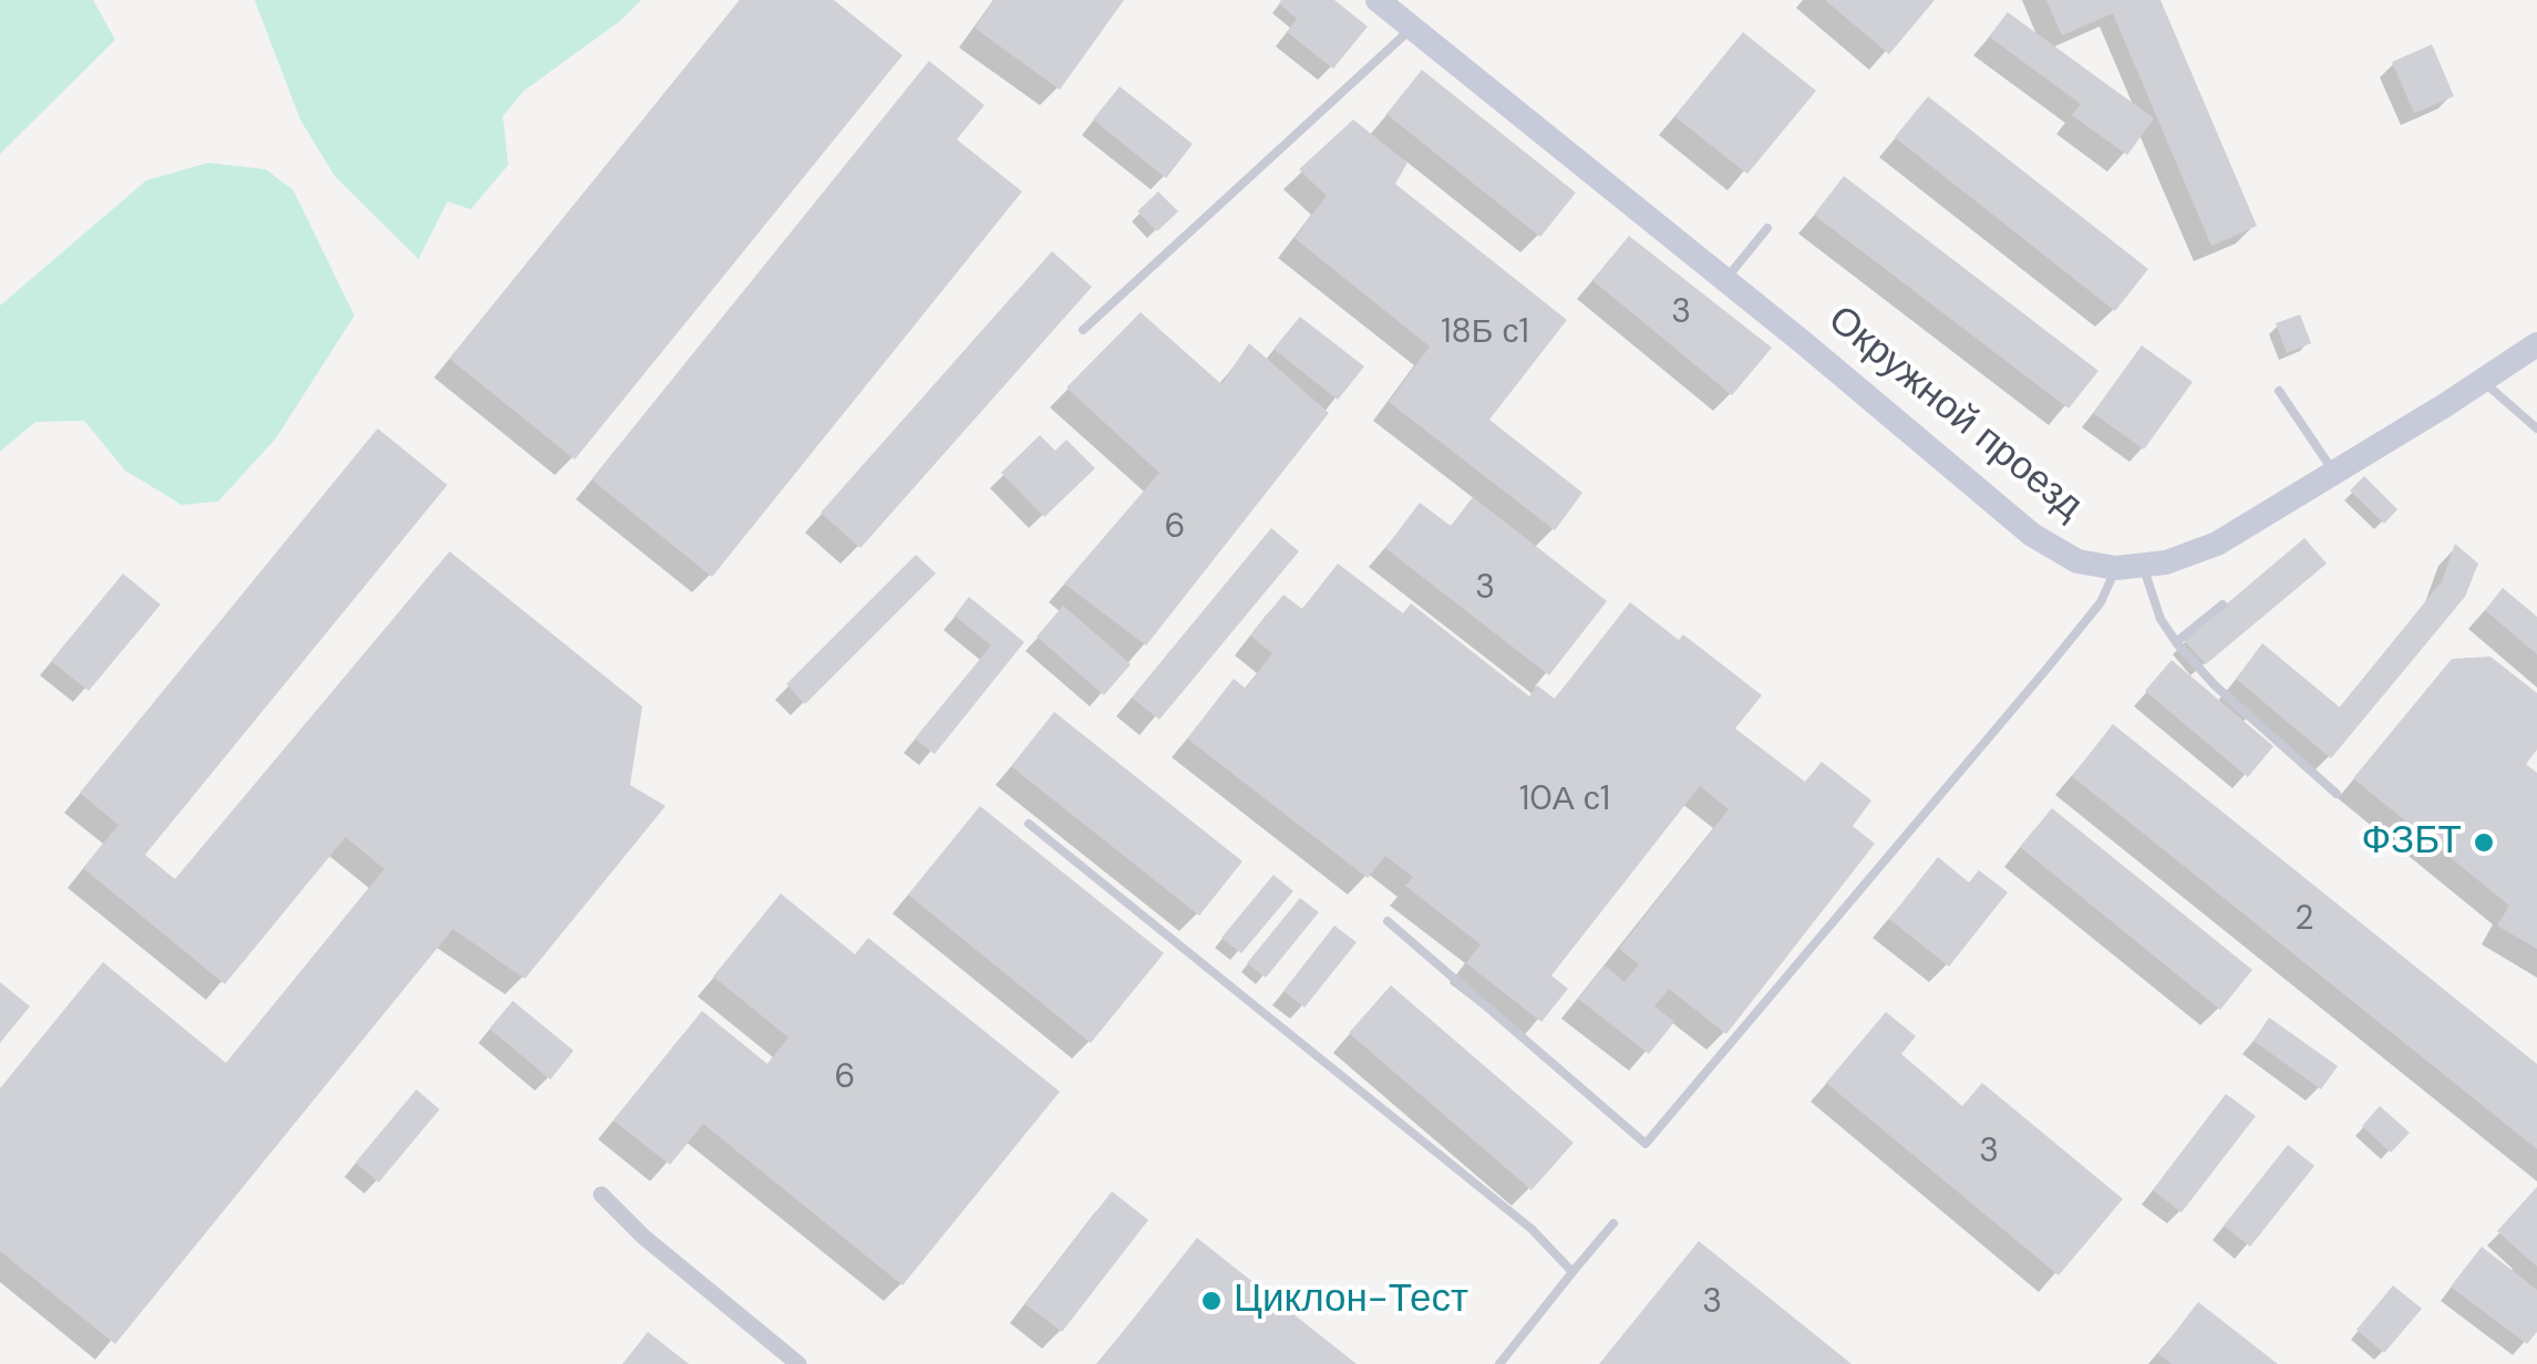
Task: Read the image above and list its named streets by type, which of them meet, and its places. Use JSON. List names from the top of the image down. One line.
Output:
{"streets":{"street":["Окружной проезд"]},"places":["ФЗБТ","Циклон-Тест"],"house_numbers":["3","18Б с1","6","3","10А с1","2","6","3","3"]}
